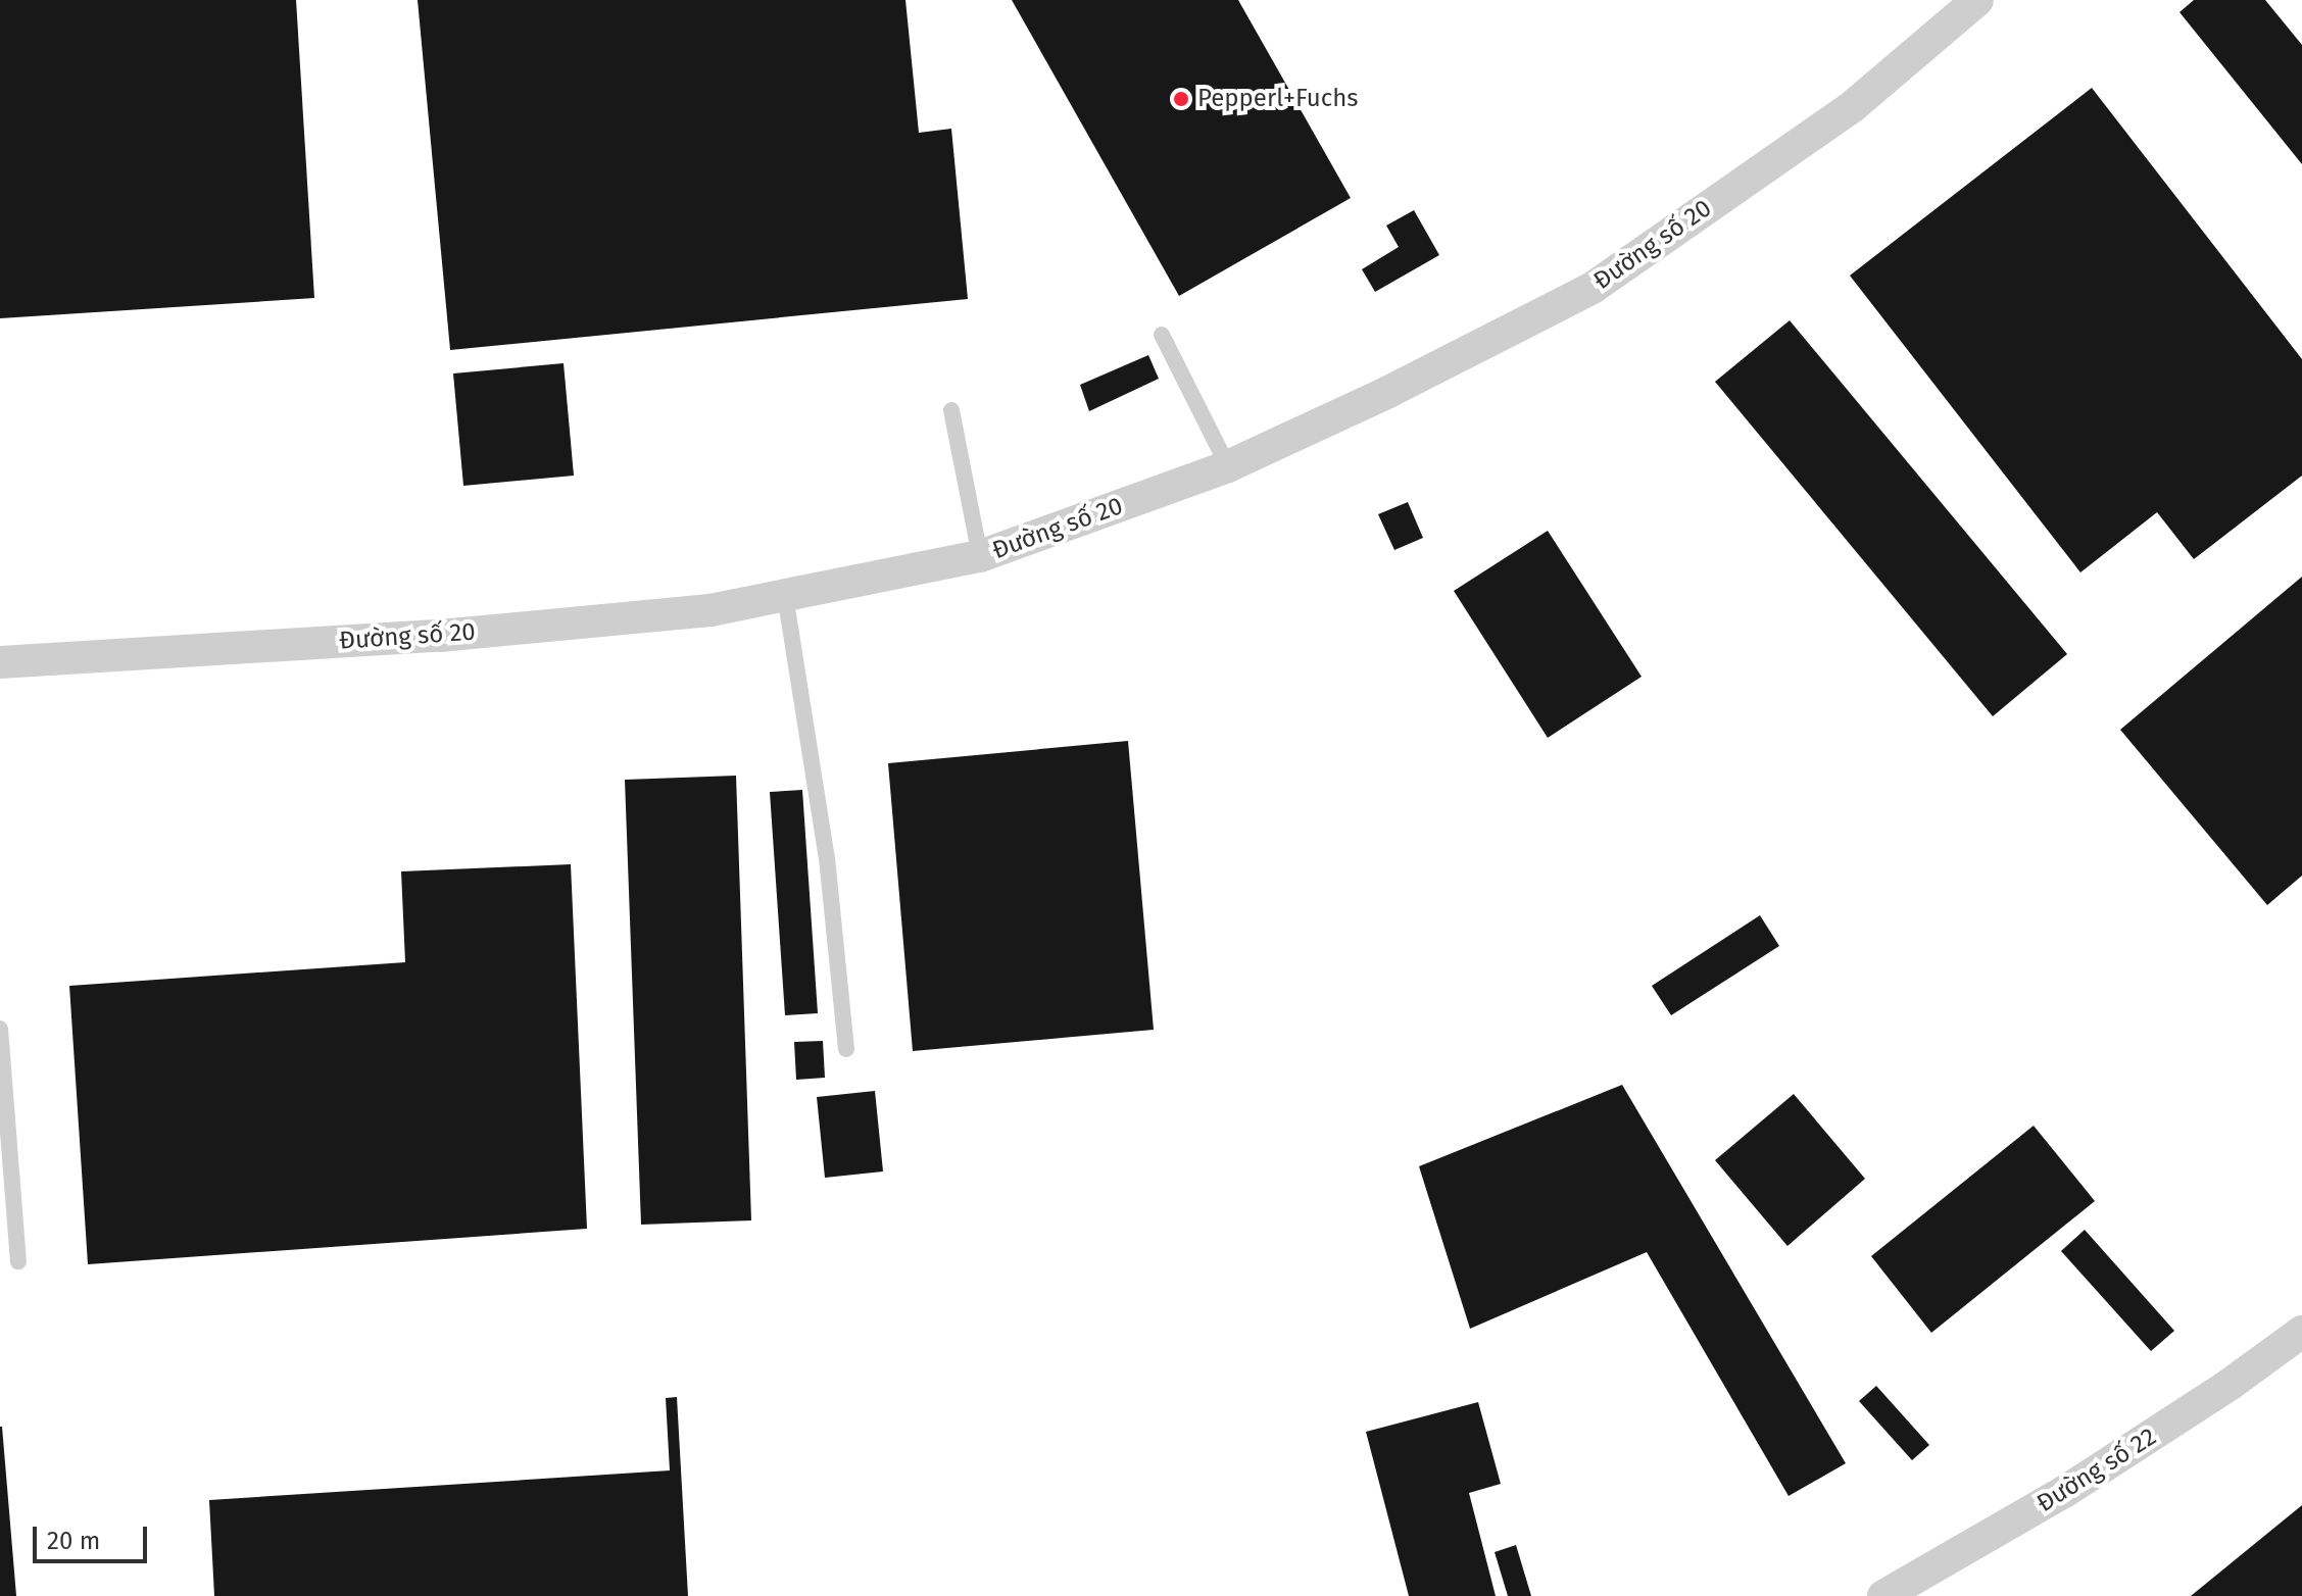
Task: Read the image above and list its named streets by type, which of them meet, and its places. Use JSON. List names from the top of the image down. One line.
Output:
{"streets":{"street":["Đường số 20","Đường số 22"]},"places":["Pepperl+Fuchs"],"scale_bar":"20 m"}
